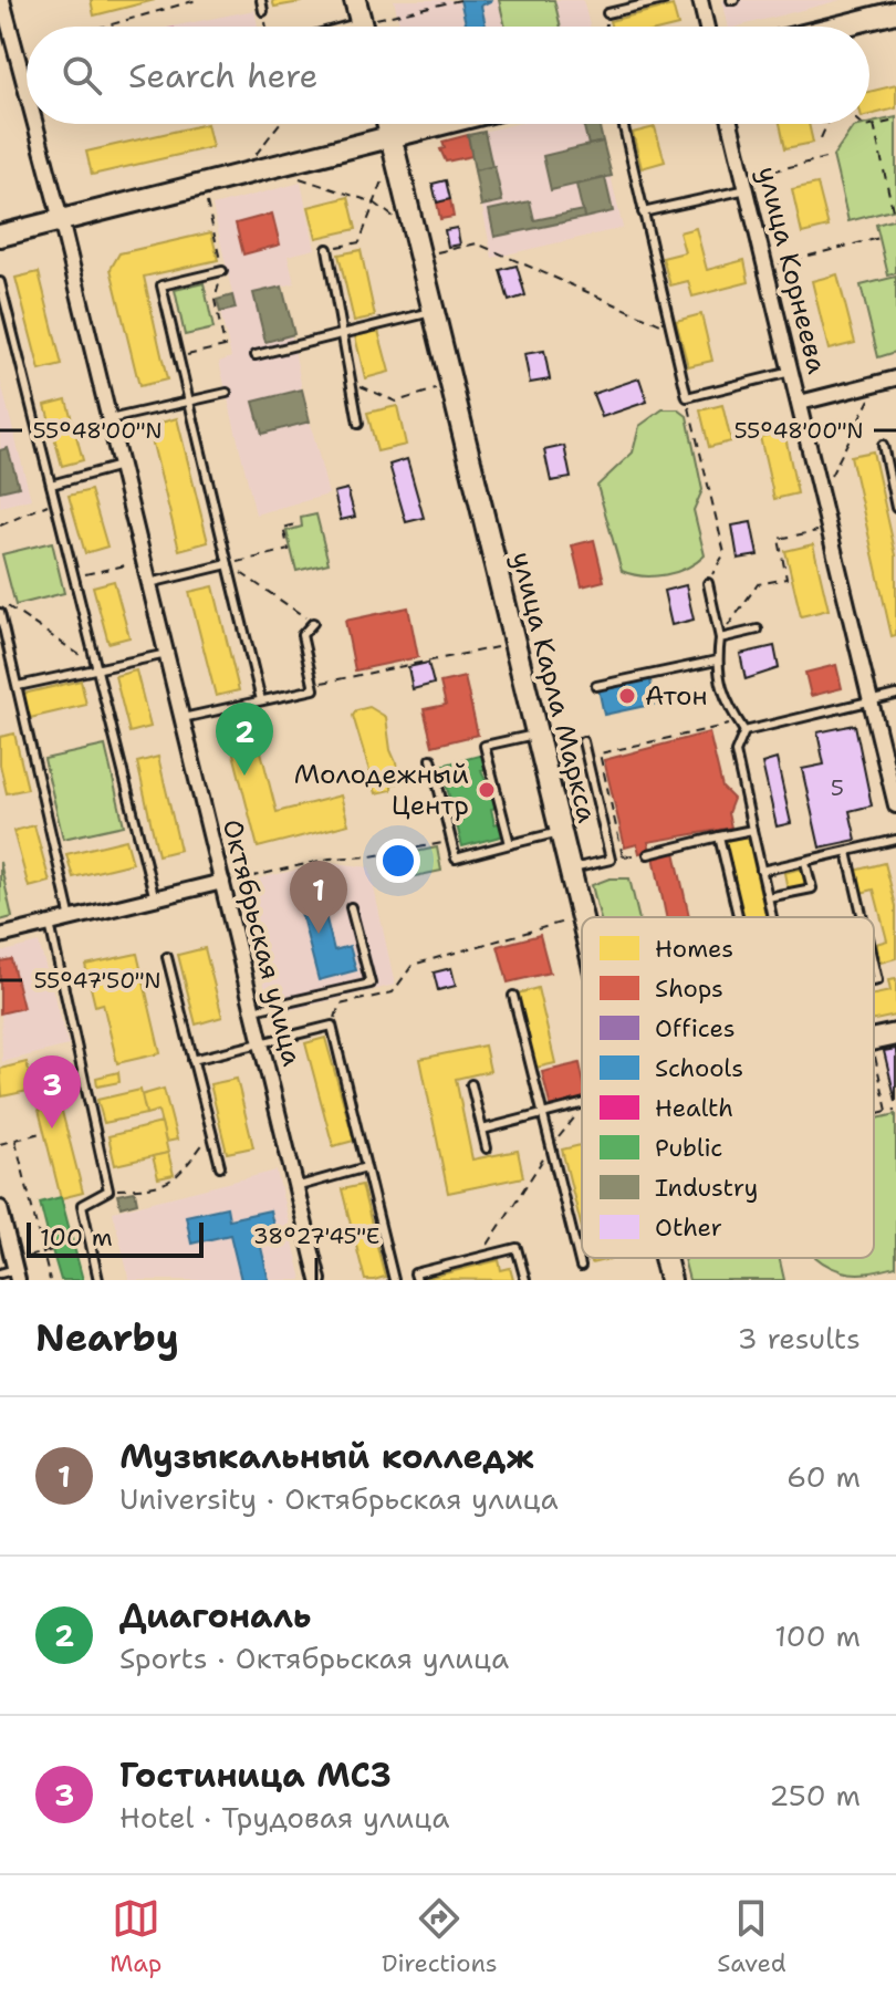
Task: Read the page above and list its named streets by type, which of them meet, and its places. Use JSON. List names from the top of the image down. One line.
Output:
{"streets":{"main road":["улица Карла Маркса"],"street":["улица Корнеева","Октябрьская улица"]},"places":["Атон","Молодежный Центр"],"house_numbers":["5"],"legend":["Homes","Shops","Offices","Schools","Health","Public","Industry","Other"],"scale_bar":"100 m","page":{"search":"Search here","pins":["2","1","3"],"scale":"100 m","heading":["Nearby","3 results"],"list":[{"mark":"1","name":"Музыкальный колледж","note":"University · Октябрьская улица","value":"60 m"},{"mark":"2","name":"Диагональ","note":"Sports · Октябрьская улица","value":"100 m"},{"mark":"3","name":"Гостиница МСЗ","note":"Hotel · Трудовая улица","value":"250 m"}],"nav":["Map","Directions","Saved"]},"coordinates":["55°48'00\"N","55°47'50\"N","38°27'45\"E"]}
